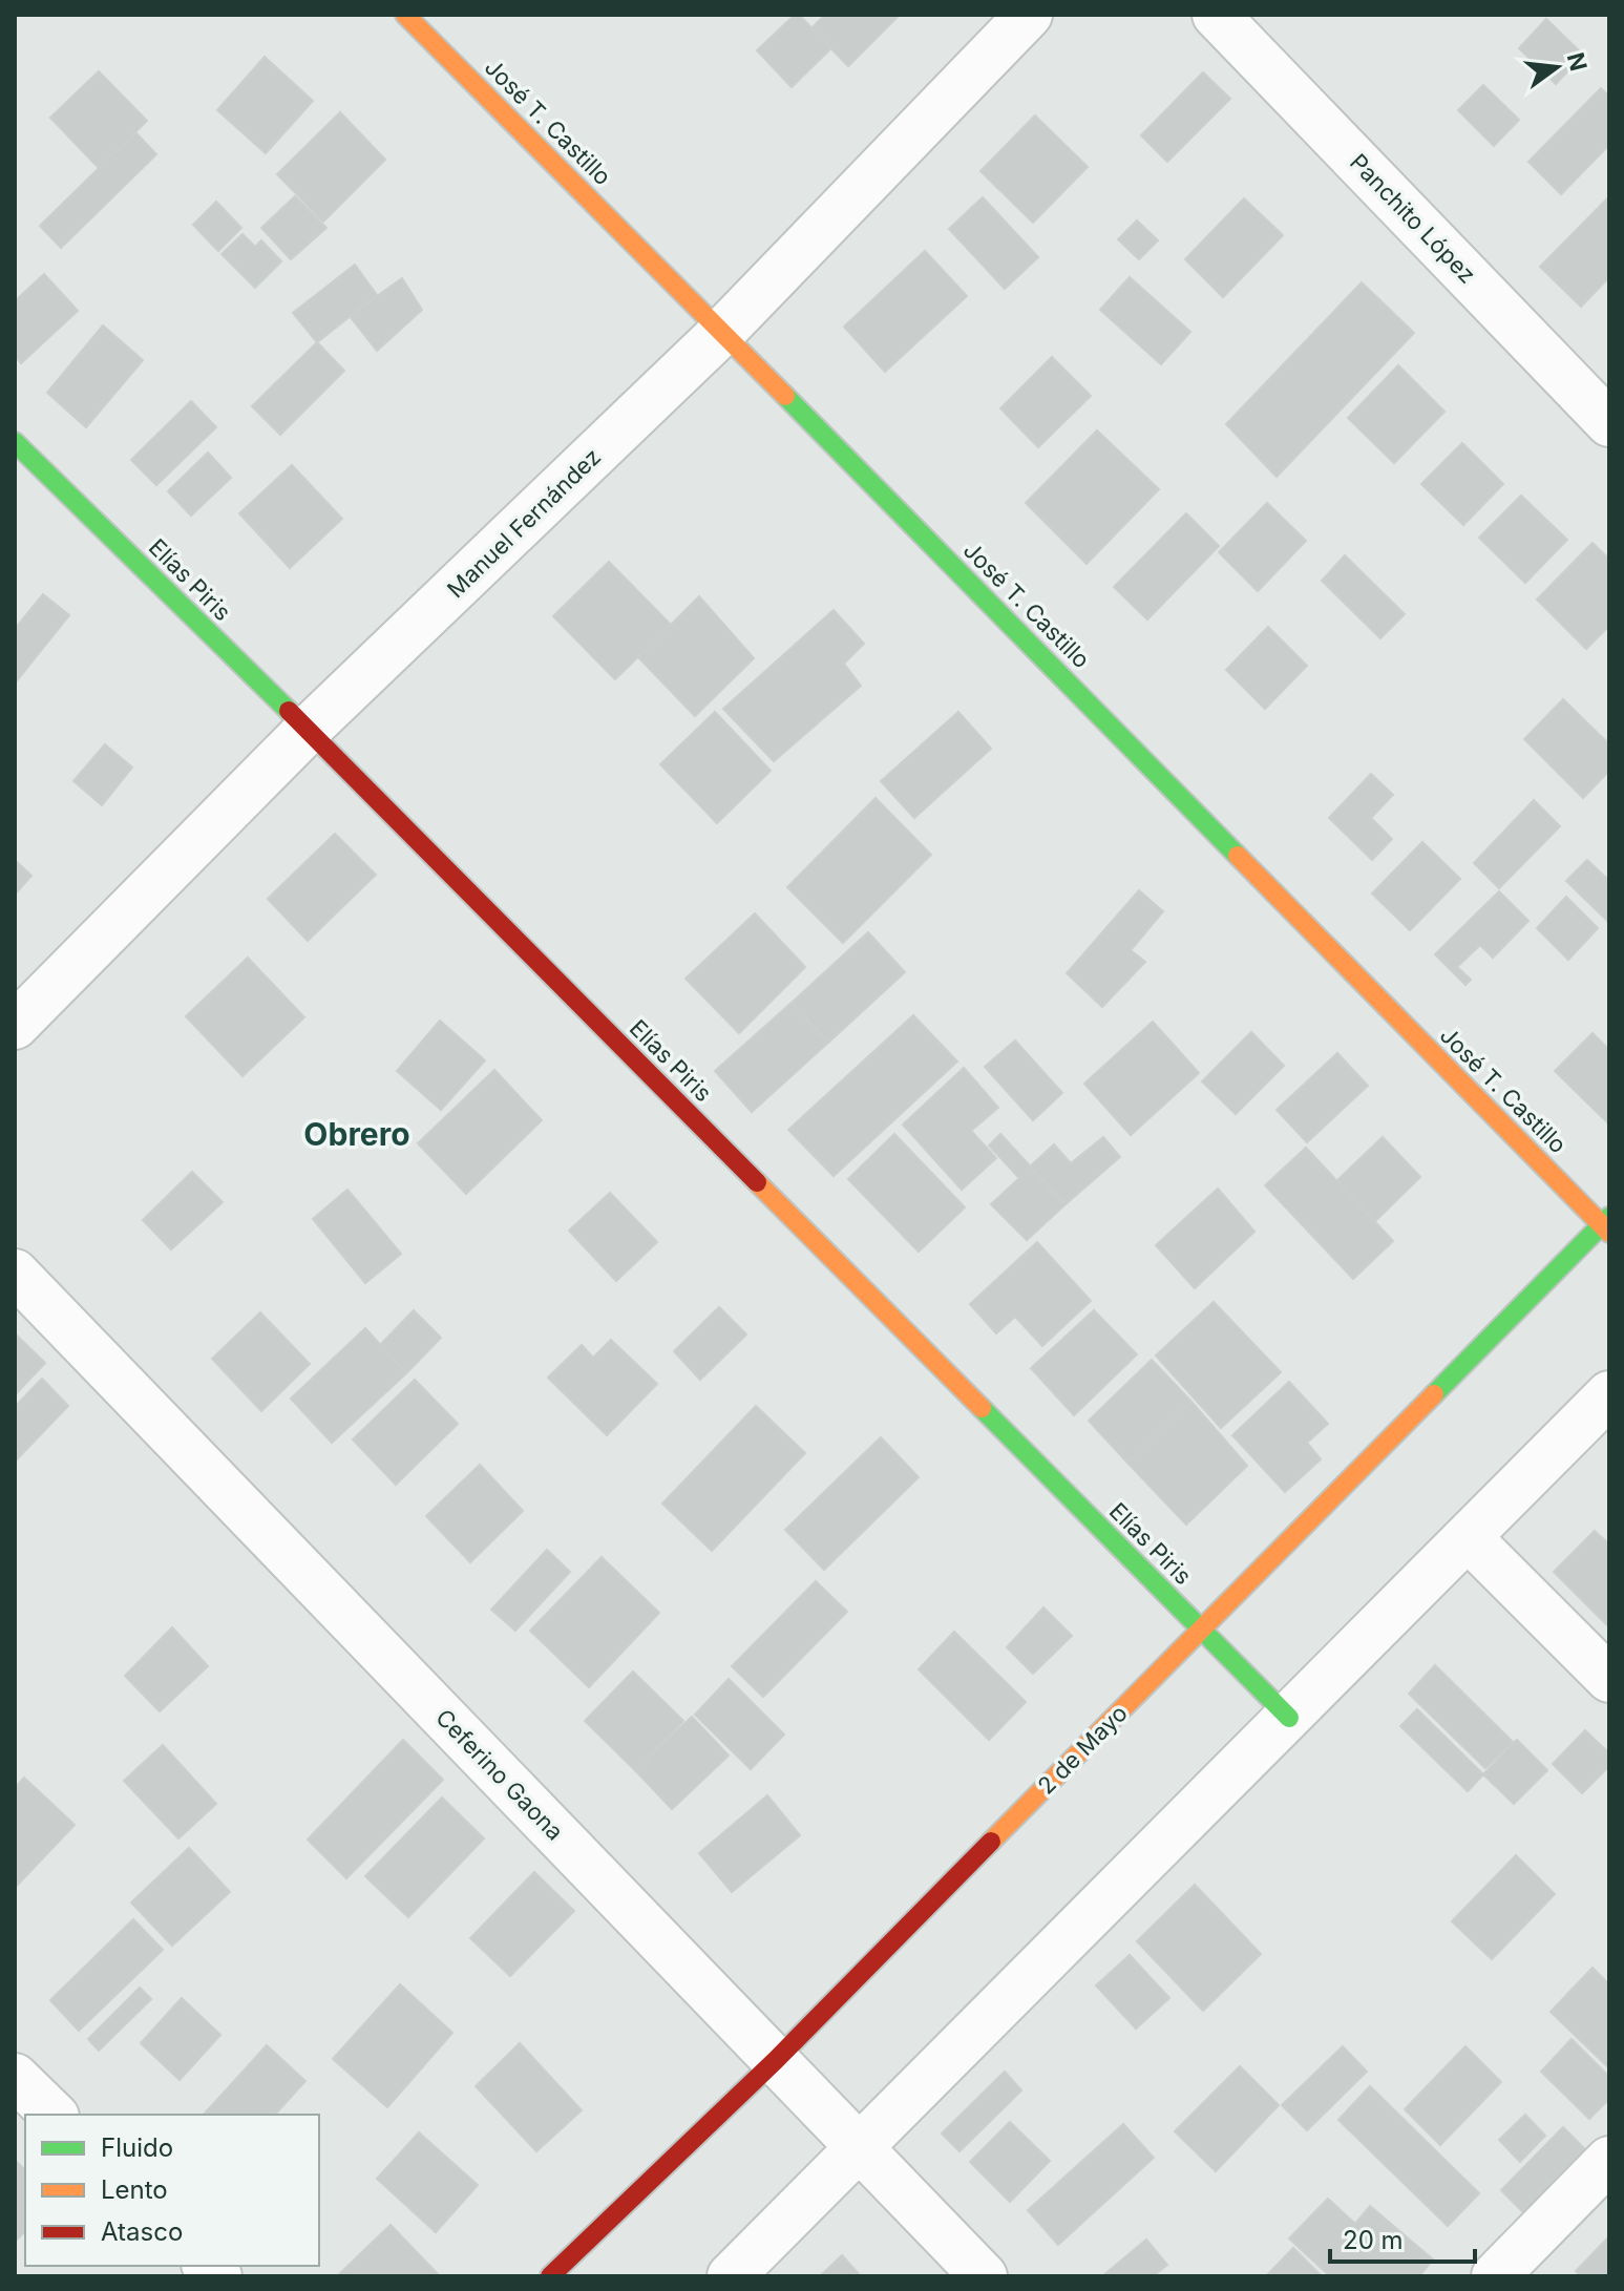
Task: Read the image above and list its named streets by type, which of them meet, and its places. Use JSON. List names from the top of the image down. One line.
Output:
{"streets":{"street":["José T. Castillo","Panchito López","Manuel Fernández","Elías Piris","2 de Mayo","Ceferino Gaona"]},"crossings":[["José T. Castillo","Manuel Fernández"],["José T. Castillo","2 de Mayo"],["Manuel Fernández","Elías Piris"],["Elías Piris","2 de Mayo"],["2 de Mayo","Ceferino Gaona"]],"districts":["Obrero"],"legend":["Fluido","Lento","Atasco"],"scale_bar":"20 m","north":"right"}
